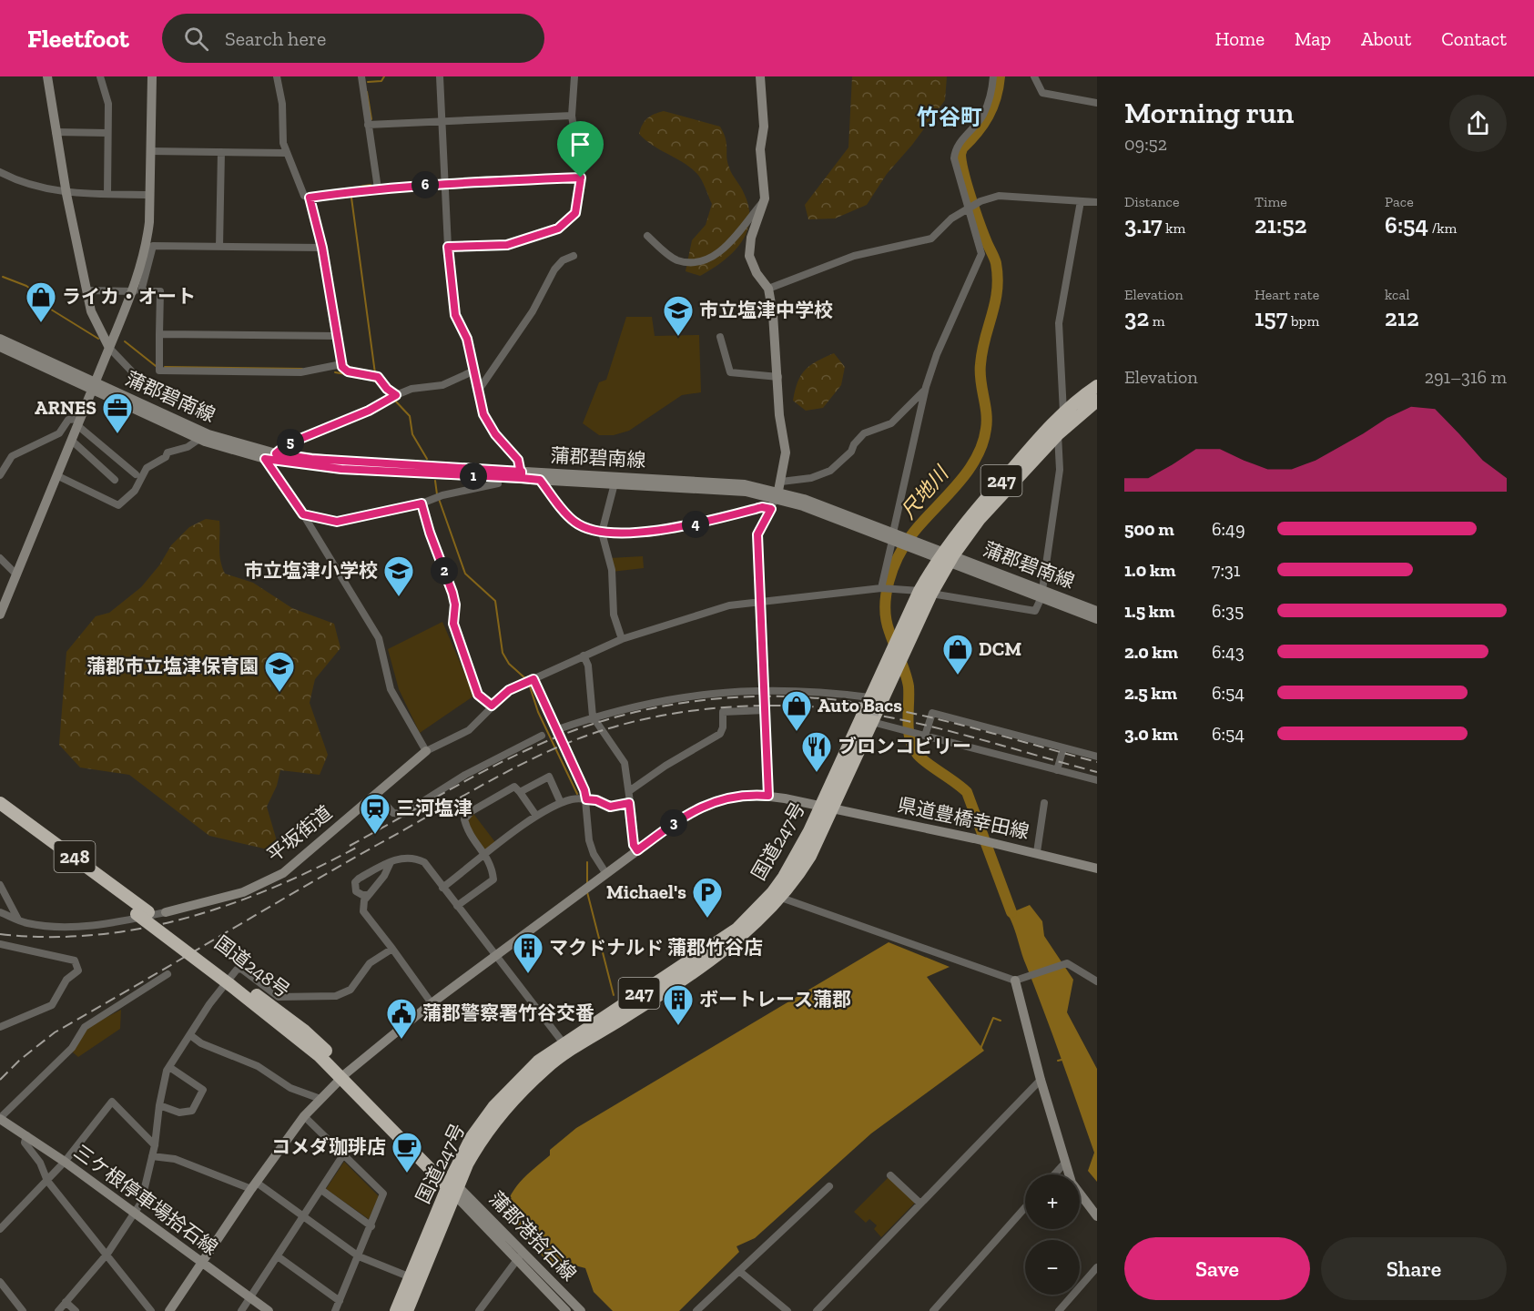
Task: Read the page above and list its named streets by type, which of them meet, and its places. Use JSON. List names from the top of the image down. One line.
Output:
{"streets":{"highway":["247","国道247号","248","国道248号"],"main road":["蒲郡碧南線","県道豊橋幸田線","平坂街道","三ケ根停車場拾石線","蒲郡港拾石線"]},"crossings":[["蒲郡碧南線","平坂街道"],["蒲郡碧南線","国道247号"],["県道豊橋幸田線","国道247号"],["県道豊橋幸田線","国道248号"],["県道豊橋幸田線","三ケ根停車場拾石線"],["平坂街道","国道247号"],["国道247号","国道248号"],["国道247号","蒲郡港拾石線"],["国道248号","蒲郡港拾石線"]],"districts":["竹谷町"],"water":["尺地川"],"places":{"shop":["ライカ・オート","DCM","Auto Bacs"],"school or university":["市立塩津中学校","市立塩津小学校","蒲郡市立塩津保育園"],"office":["ARNES"],"restaurant":["ブロンコビリー"],"station":["三河塩津"],"parking":["Michael's"],"building":["マクドナルド 蒲郡竹谷店","ボートレース蒲郡"],"public building":["蒲郡警察署竹谷交番"],"cafe":["コメダ珈琲店"]},"page":{"header":"Fleetfoot","search":"Search here","nav":["Home","Map","About","Contact"],"heading":["Morning run","09:52"],"stats":[["Distance","3.17 km"],["Time","21:52"],["Pace","6:54 /km"],["Elevation","32 m"],["Heart rate","157 bpm"],["kcal","212"]],"pins":["6","5","1","4","2","3"],"chart":["Elevation","291–316 m"],"list":[{"name":"500 m","note":"6:49"},{"name":"1.0 km","note":"7:31"},{"name":"1.5 km","note":"6:35"},{"name":"2.0 km","note":"6:43"},{"name":"2.5 km","note":"6:54"},{"name":"3.0 km","note":"6:54"}],"map_buttons":["+","−"],"buttons":["Save","Share"]}}
